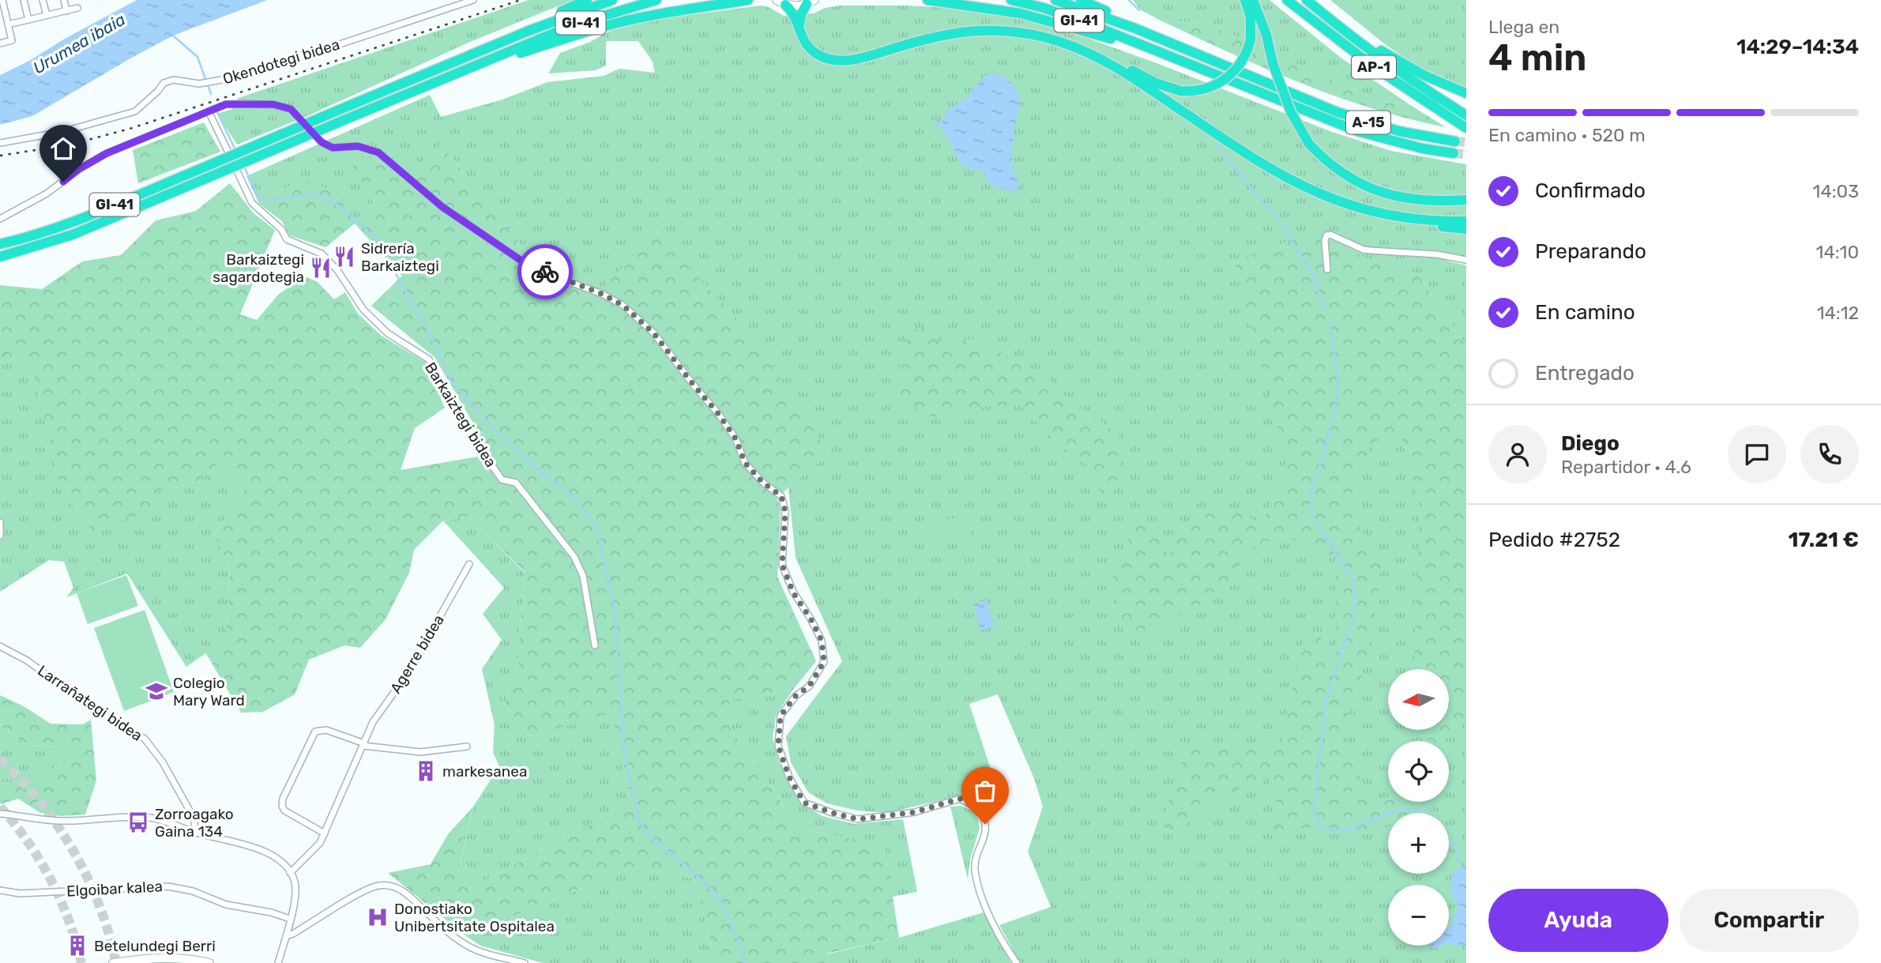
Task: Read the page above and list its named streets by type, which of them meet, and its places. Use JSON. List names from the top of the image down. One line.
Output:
{"streets":{"highway":["GI-41","AP-1","A-15"],"street":["Okendotegi bidea","Barkaiztegi bidea","Agerre bidea","Larrañategi bidea","Elgoibar kalea"]},"crossings":[["GI-41","A-15"]],"water":["Urumea ibaia"],"places":{"restaurant":["Sidrería Barkaiztegi","Barkaiztegi sagardotegia"],"school or university":["Colegio Mary Ward"],"building":["markesanea","Betelundegi Berri"],"bus stop":["Zorroagako Gaina 134"],"hospital":["Donostiako Unibertsitate Ospitalea"]},"north":"left","page":{"heading":["4 min","Llega en","14:29–14:34"],"panel":["Diego","Repartidor · 4.6","Pedido #2752","17.21 €"],"bar":"En camino · 520 m","list":[["Confirmado","14:03"],["Preparando","14:10"],["En camino","14:12"],"Entregado"],"map_buttons":["+","−"],"buttons":["Ayuda","Compartir"]}}
